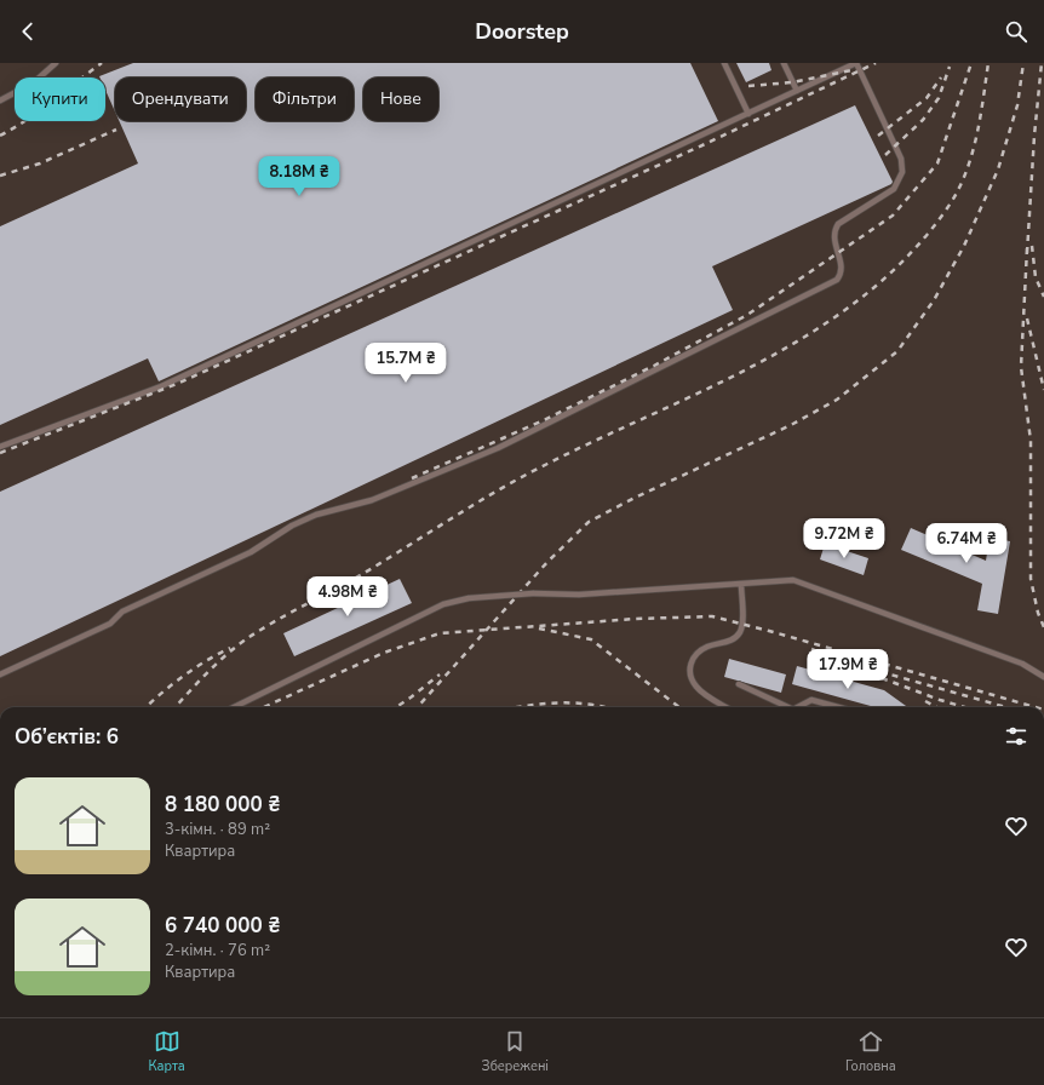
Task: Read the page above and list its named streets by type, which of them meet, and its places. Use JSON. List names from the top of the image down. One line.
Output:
{"page":{"header":"Doorstep","chip":["Купити","Орендувати","Фільтри","Нове"],"price":["8.18M ₴","15.7M ₴","9.72M ₴","6.74M ₴","4.98M ₴","17.9M ₴"],"heading":"Об’єктів: 6","list":[{"name":"8 180 000 ₴","note":"3-кімн. · 89 m² · Квартира"},{"name":"6 740 000 ₴","note":"2-кімн. · 76 m² · Квартира"}],"tabs":["Карта","Збережені","Головна"]}}
